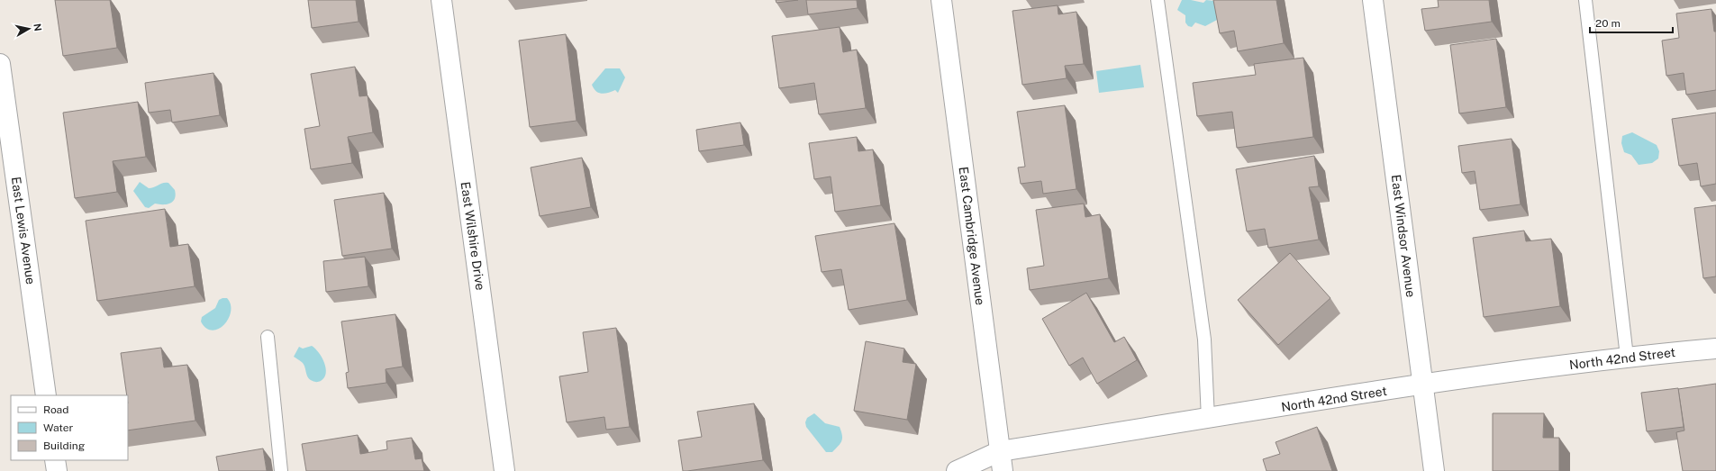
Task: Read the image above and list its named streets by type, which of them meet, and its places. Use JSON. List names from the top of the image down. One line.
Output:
{"streets":{"street":["East Lewis Avenue","East Wilshire Drive","East Cambridge Avenue","East Windsor Avenue","North 42nd Street"]},"crossings":[["East Cambridge Avenue","North 42nd Street"],["East Windsor Avenue","North 42nd Street"]],"legend":["Road","Water","Building"],"scale_bar":"20 m","north":"right"}
